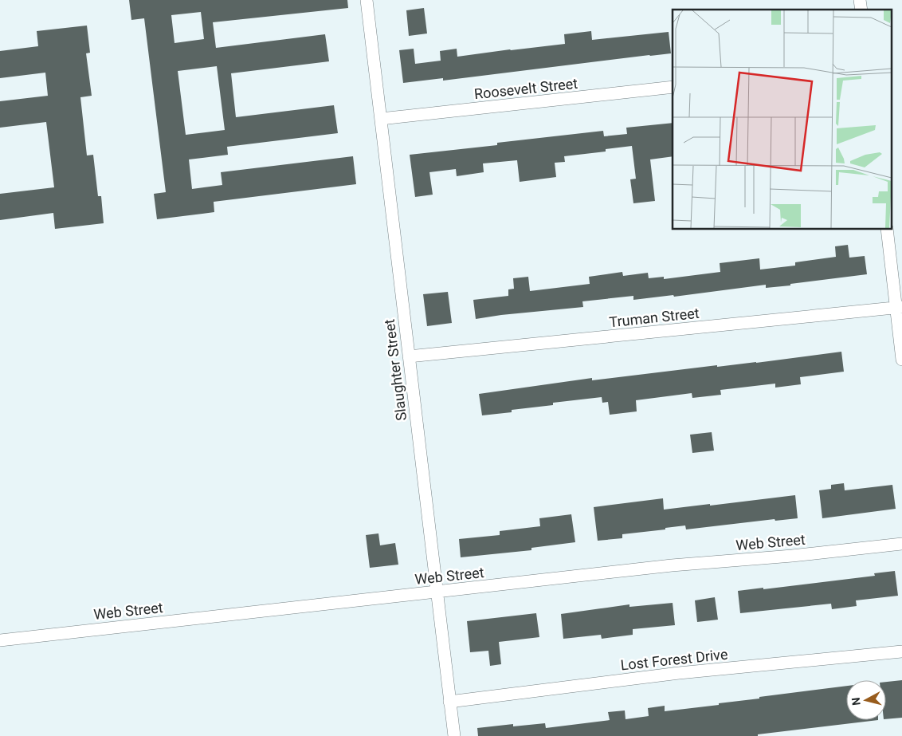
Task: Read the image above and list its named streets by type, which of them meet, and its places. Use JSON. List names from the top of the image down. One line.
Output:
{"streets":{"street":["Roosevelt Street","Truman Street","Slaughter Street","Web Street","Lost Forest Drive"]},"crossings":[["Roosevelt Street","Slaughter Street"],["Truman Street","Slaughter Street"],["Slaughter Street","Web Street"],["Slaughter Street","Lost Forest Drive"]],"north":"left"}
